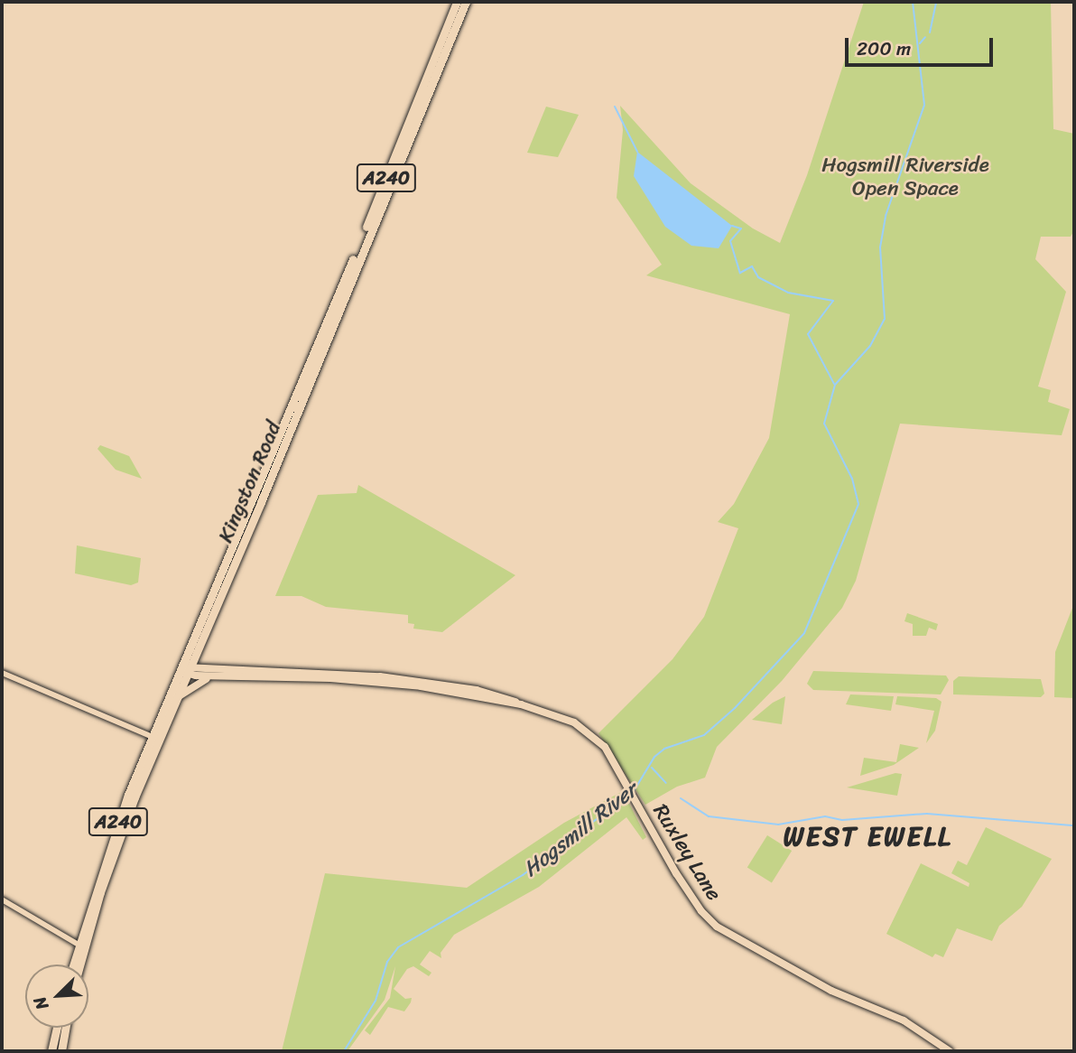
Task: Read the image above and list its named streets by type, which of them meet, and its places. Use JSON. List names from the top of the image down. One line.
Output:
{"streets":{"highway":["A240","Kingston Road"],"main road":["Ruxley Lane"]},"crossings":[["Kingston Road","Ruxley Lane"]],"districts":["WEST EWELL"],"water":["Hogsmill River"],"parks":["Hogsmill Riverside Open Space"],"scale_bar":"200 m","north":"bottom left"}
